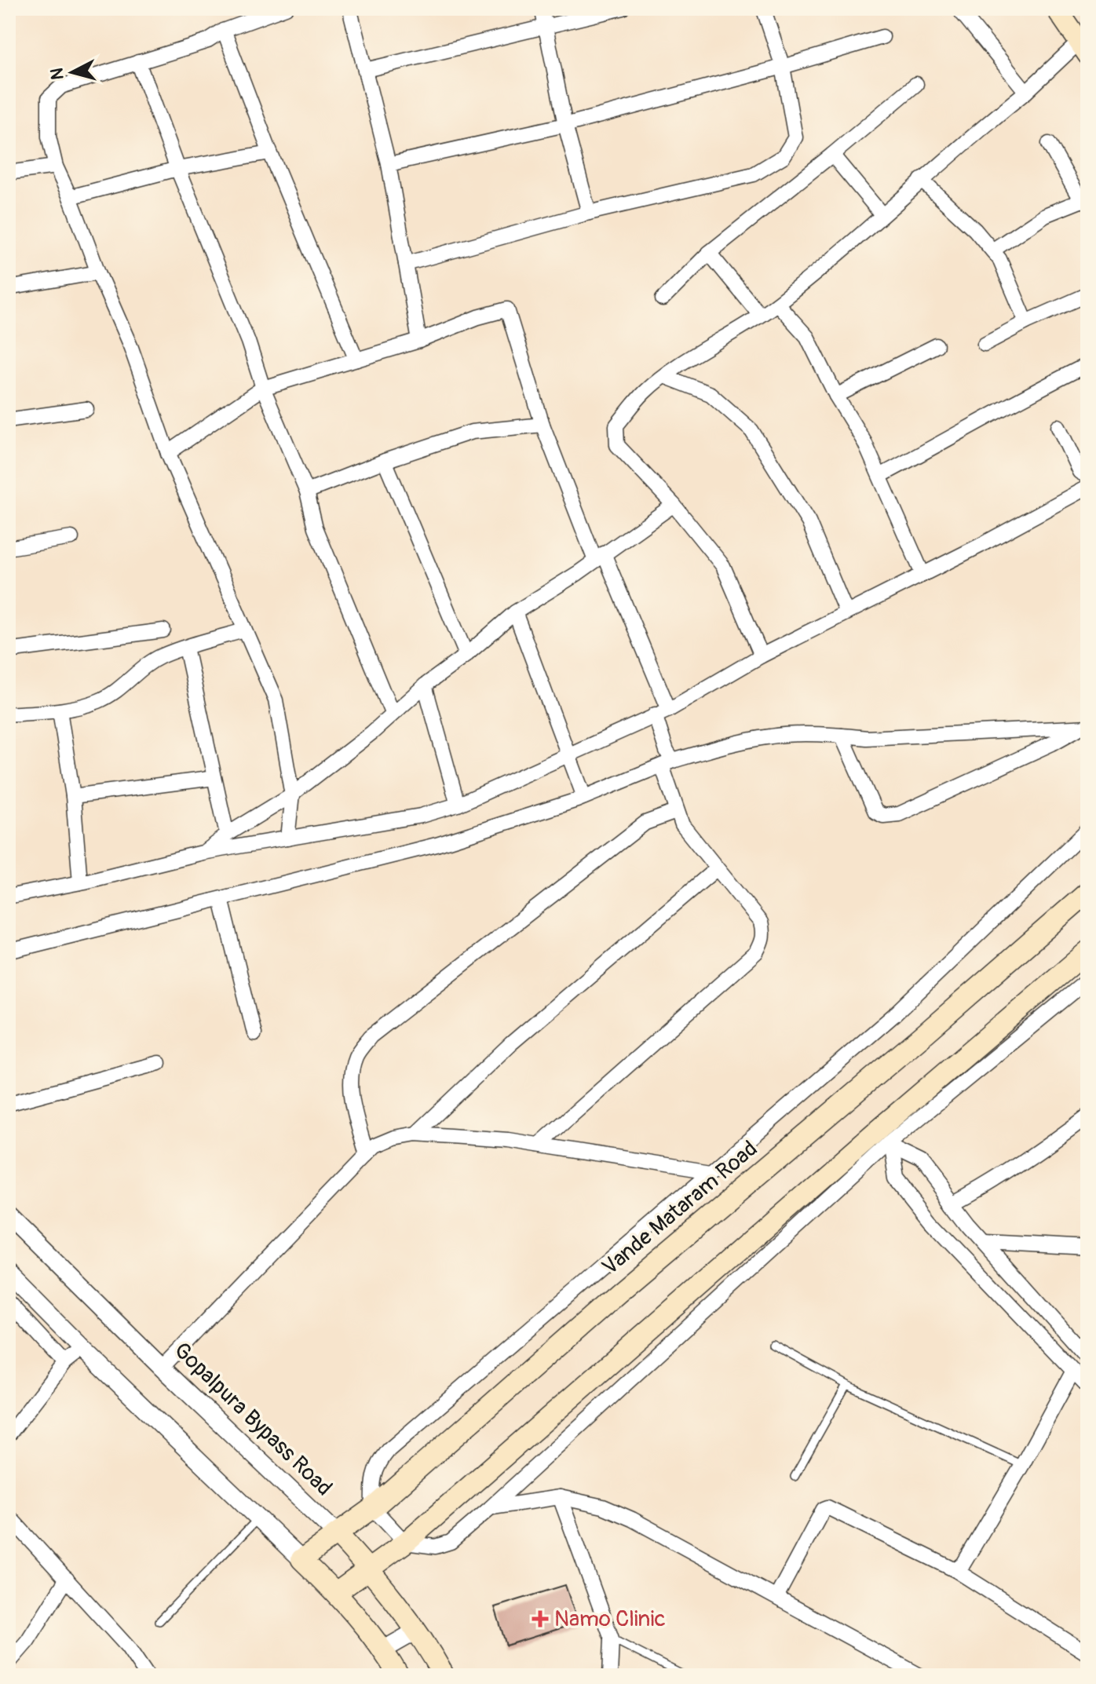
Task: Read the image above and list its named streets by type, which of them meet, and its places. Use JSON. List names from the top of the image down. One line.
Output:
{"streets":{"main road":["Vande Mataram Road","Gopalpura Bypass Road"]},"crossings":[["Vande Mataram Road","Gopalpura Bypass Road"]],"places":{"health":["Namo Clinic"]},"north":"left"}
